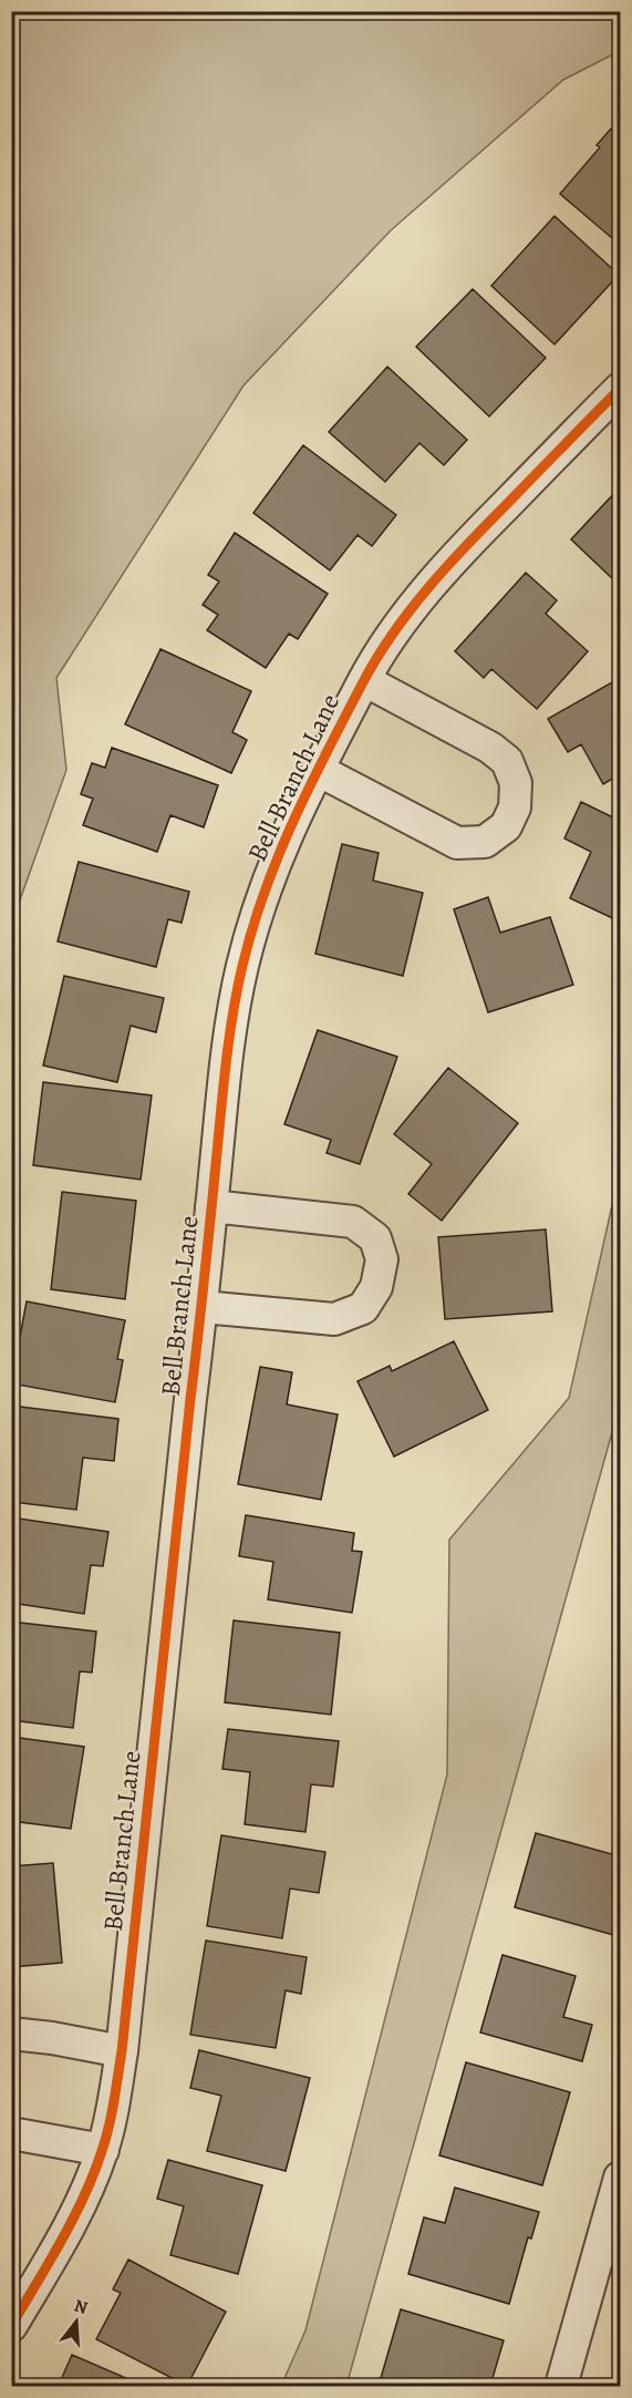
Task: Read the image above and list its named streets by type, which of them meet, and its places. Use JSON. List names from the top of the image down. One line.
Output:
{"streets":{"street":["Bell Branch Lane"]},"north":"top"}
